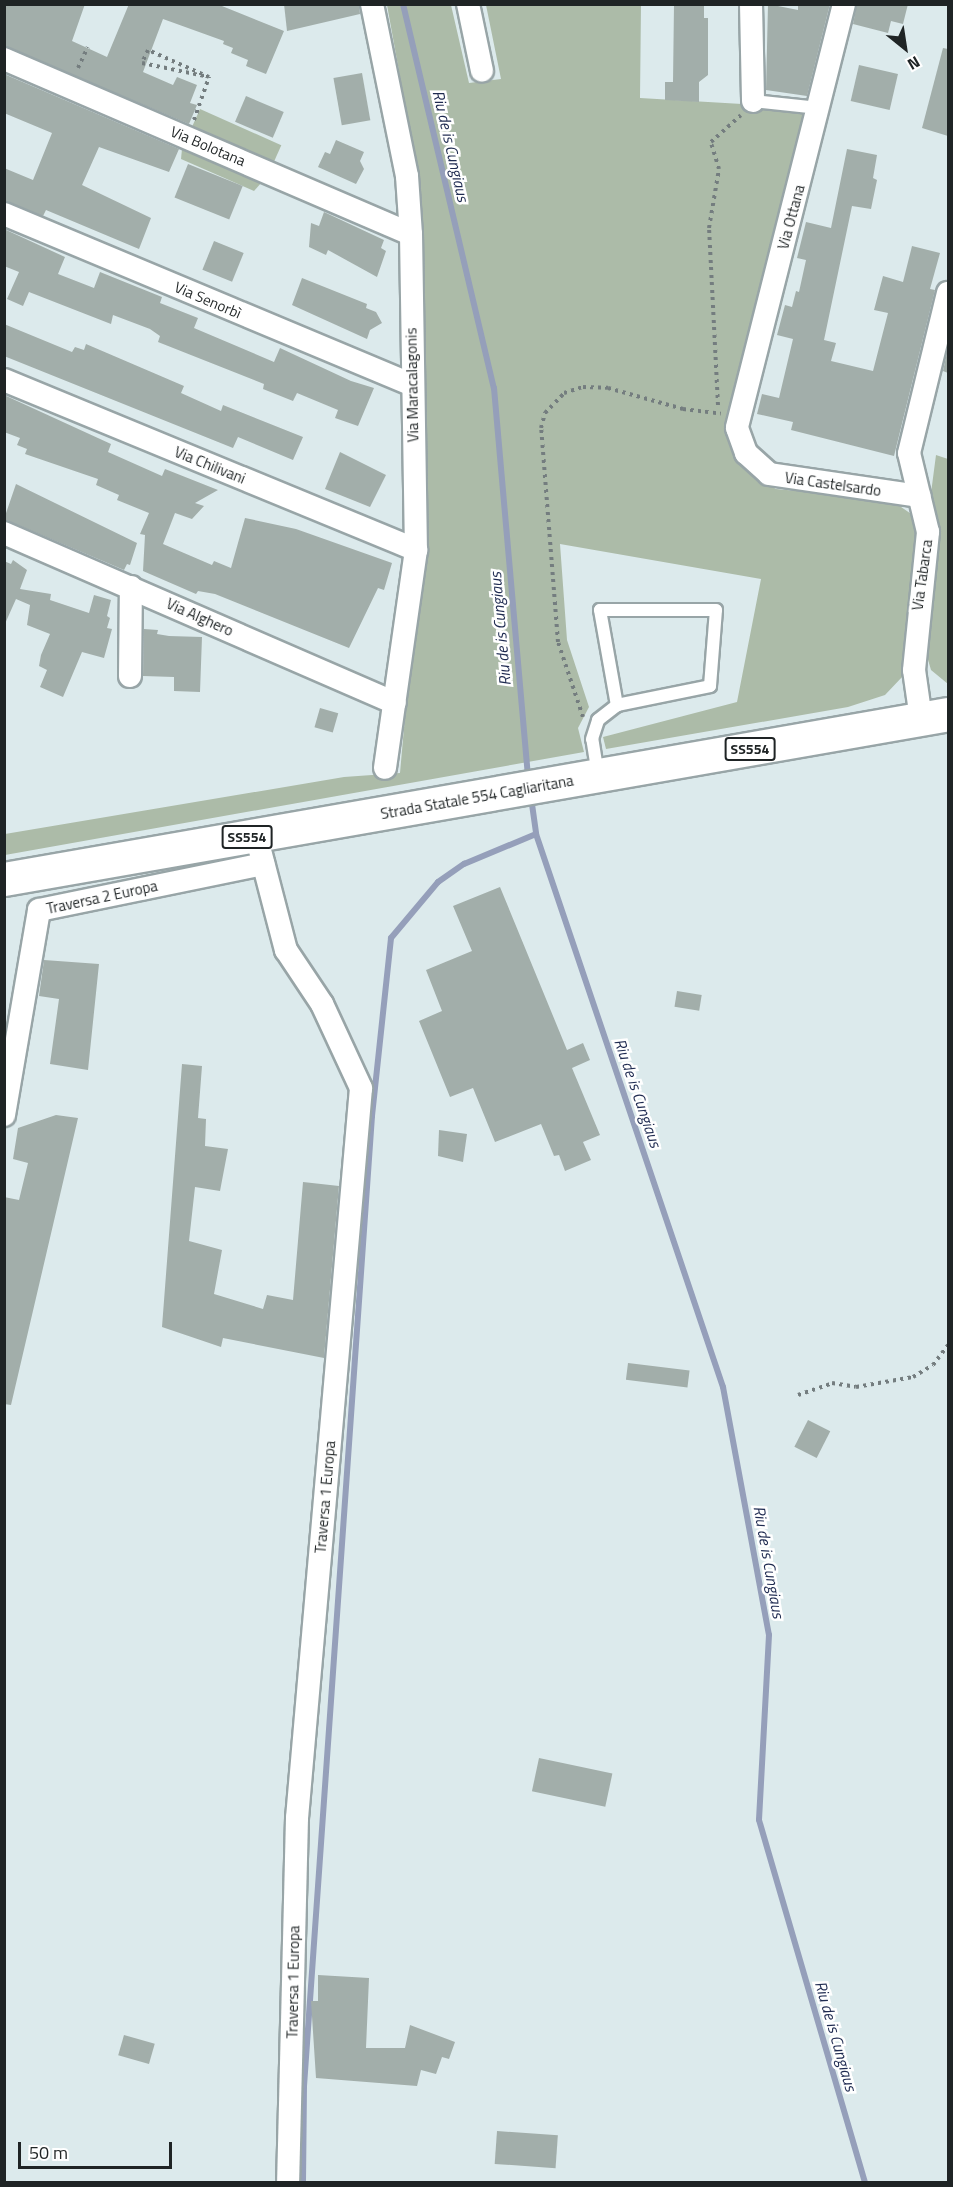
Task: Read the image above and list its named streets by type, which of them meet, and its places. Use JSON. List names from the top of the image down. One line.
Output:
{"streets":{"main road":["SS554","Strada Statale 554 Cagliaritana"],"street":["Via Bolotana","Via Ottana","Via Senorbì","Via Maracalagonis","Via Chilivani","Via Castelsardo","Via Tabarca","Via Alghero","Traversa 2 Europa","Traversa 1 Europa"]},"crossings":[["Via Bolotana","Via Maracalagonis"],["Via Ottana","Via Castelsardo"],["Via Senorbì","Via Maracalagonis"],["Via Maracalagonis","Via Chilivani"],["Via Maracalagonis","Via Alghero"],["Via Castelsardo","Via Tabarca"],["Via Tabarca","Strada Statale 554 Cagliaritana"],["Strada Statale 554 Cagliaritana","Traversa 2 Europa"],["Strada Statale 554 Cagliaritana","Traversa 1 Europa"],["Traversa 2 Europa","Traversa 1 Europa"]],"water":["Riu de is Cungiaus"],"scale_bar":"50 m","north":"bottom right"}
